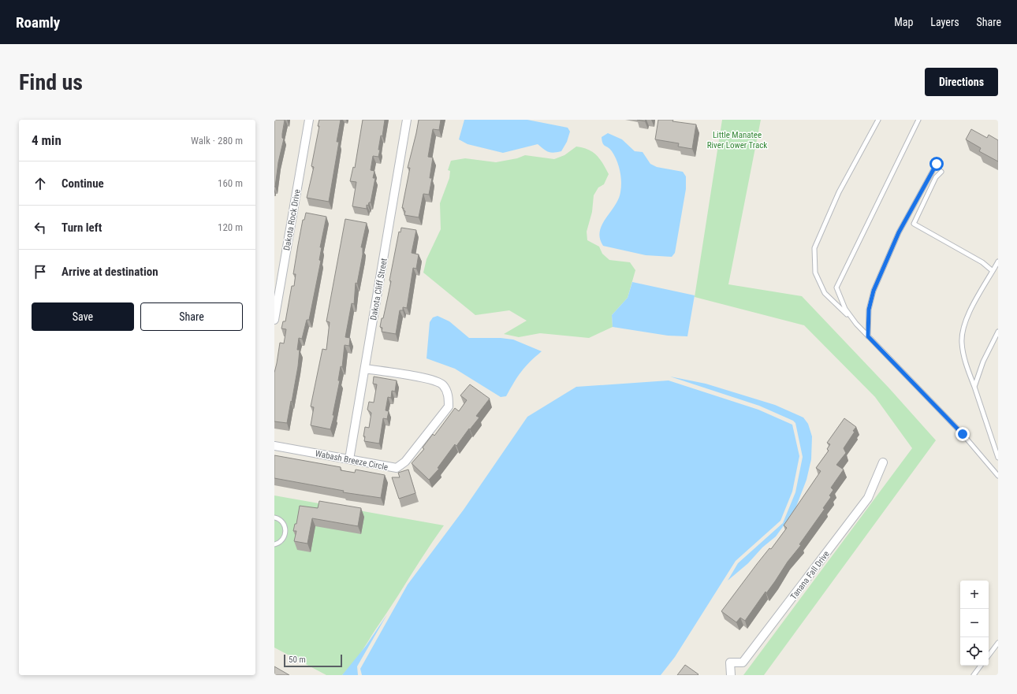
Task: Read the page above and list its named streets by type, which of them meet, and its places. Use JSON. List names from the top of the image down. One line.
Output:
{"streets":{"street":["Dakota Rock Drive","Dakota Cliff Street","Wabash Breeze Circle","Tanana Fall Drive"]},"crossings":[["Dakota Cliff Street","Wabash Breeze Circle"]],"parks":["Little Manatee River Lower Track"],"scale_bar":"50 m","page":{"header":"Roamly","nav":["Map","Layers","Share"],"buttons":["Directions",["Save","Share"]],"title":"Find us","heading":["4 min","Walk · 280 m"],"list":[["Continue","160 m"],["Turn left","120 m"],"Arrive at destination"],"map_buttons":["+","−"],"scale":"50 m"}}
